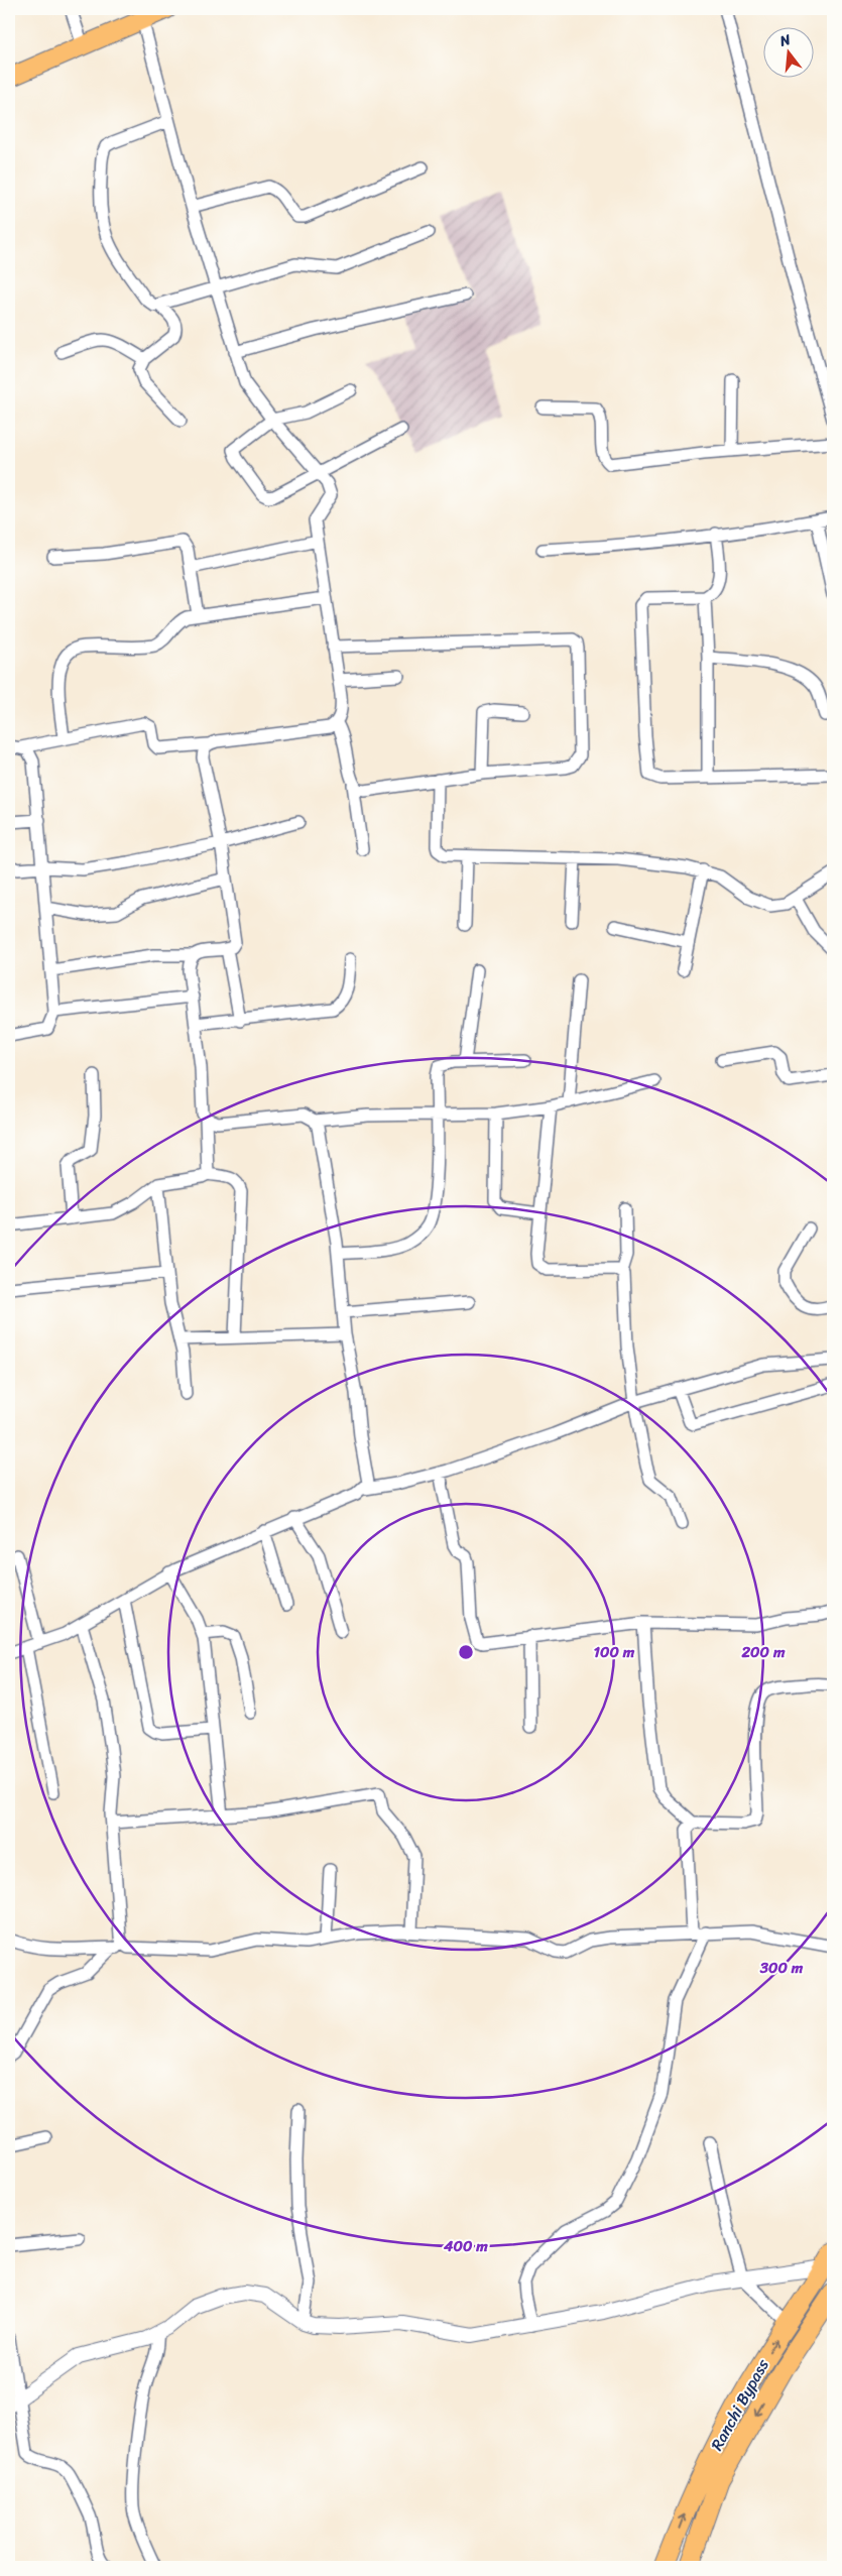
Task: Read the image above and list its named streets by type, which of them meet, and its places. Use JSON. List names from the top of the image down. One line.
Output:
{"streets":{"highway":["Ranchi Bypass"]},"north":"top","rings":["100 m","200 m","300 m","400 m"]}
